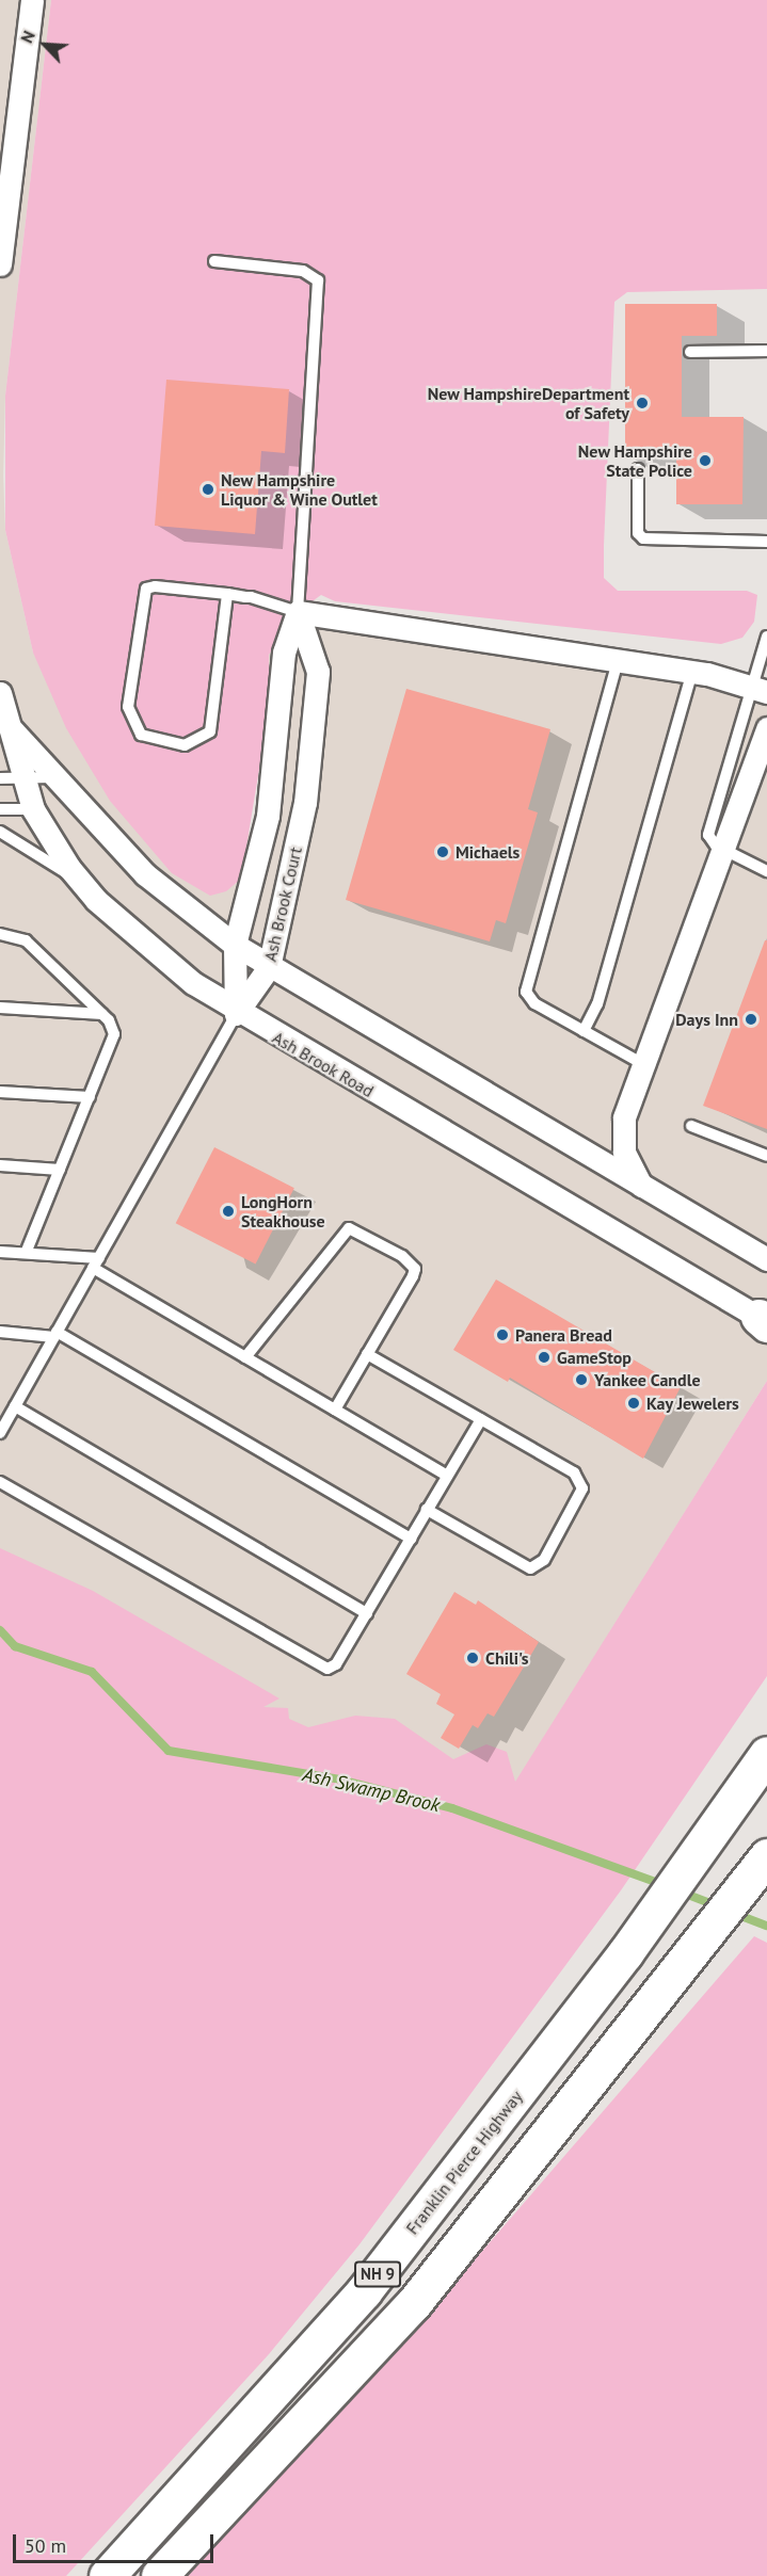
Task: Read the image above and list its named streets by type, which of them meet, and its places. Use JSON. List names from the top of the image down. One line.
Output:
{"streets":{"highway":["Franklin Pierce Highway","NH 9"],"street":["Ash Brook Court","Ash Brook Road"]},"crossings":[["Ash Brook Court","Ash Brook Road"]],"water":["Ash Swamp Brook"],"places":["New HampshireDepartment of Safety","New Hampshire State Police","New Hampshire Liquor & Wine Outlet","Michaels","Days Inn","LongHorn Steakhouse","Panera Bread","GameStop","Yankee Candle","Kay Jewelers","Chili's"],"scale_bar":"50 m","north":"top left"}
